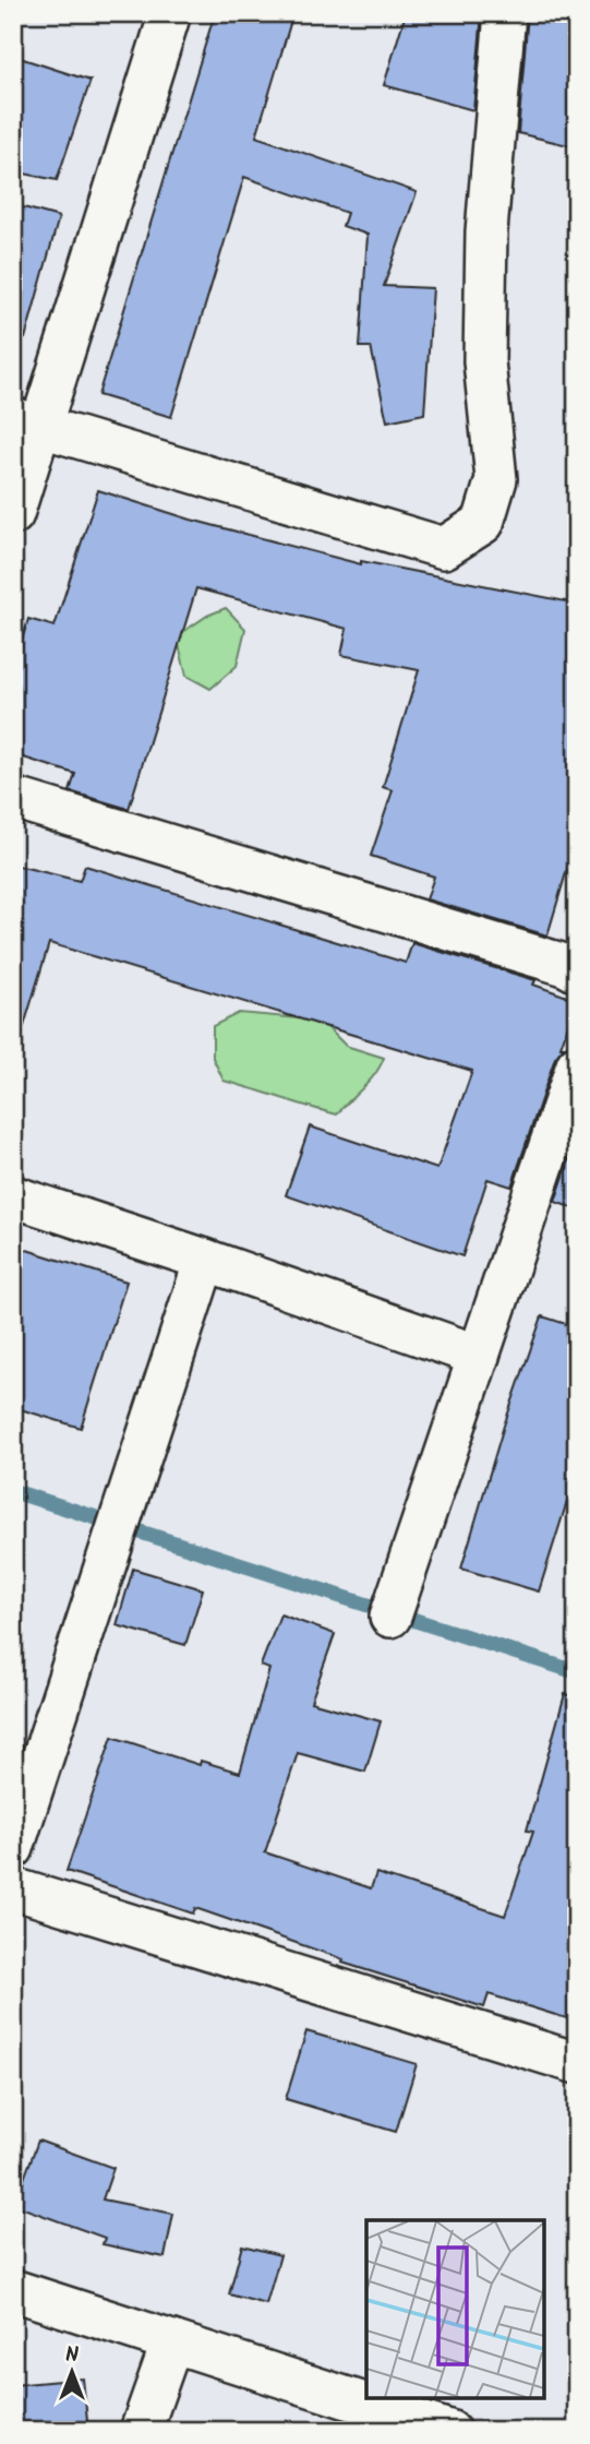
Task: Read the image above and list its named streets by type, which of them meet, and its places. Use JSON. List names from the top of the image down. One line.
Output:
{"north":"top"}
